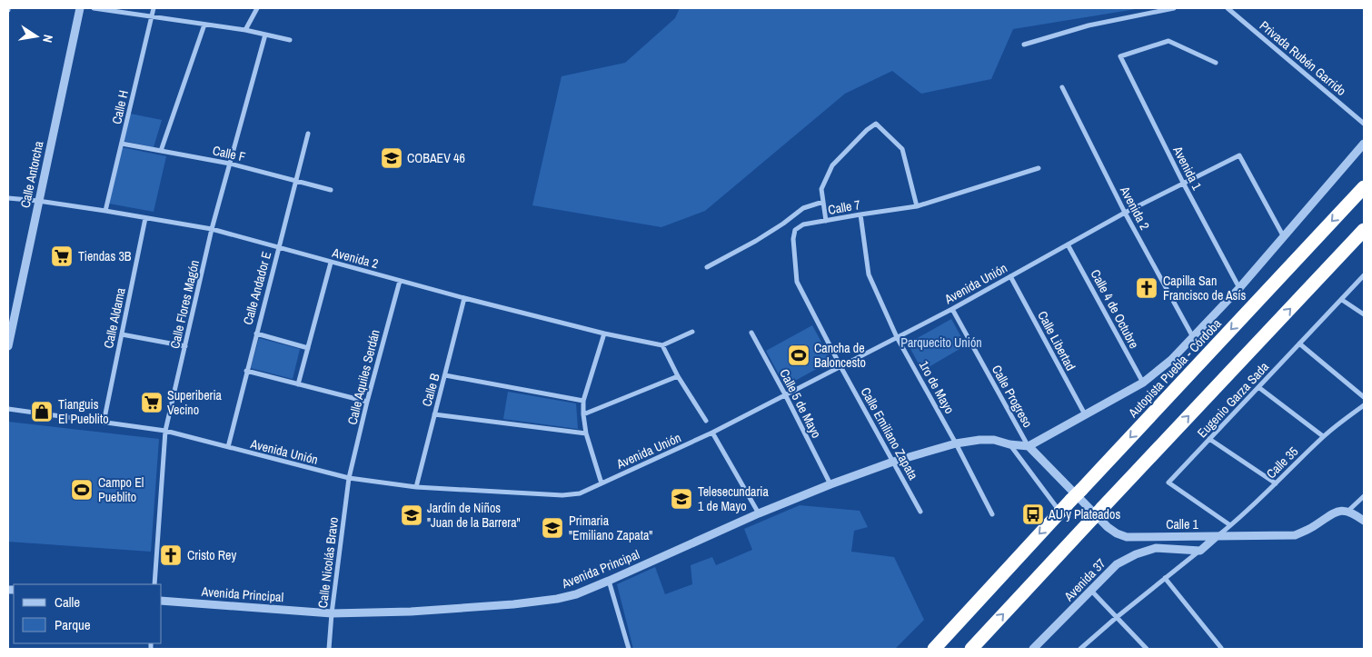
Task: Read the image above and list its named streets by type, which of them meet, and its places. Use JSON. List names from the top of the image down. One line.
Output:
{"streets":{"highway":["Autopista Puebla - Córdoba"],"street":["Privada Rubén Garrido","Calle H","Calle F","Avenida 1","Calle Antorcha","Calle 7","Avenida 2","Avenida Unión","Calle Andador E","Calle Flores Magón","Calle 4 de Octubre","Calle Aldama","Calle Libertad","Calle Aquiles Serdán","1ro de Mayo","Calle B","Calle Progreso","Eugenio Garza Sada","Calle 5 de Mayo","Calle Emiliano Zapata","Calle 35","Calle 1","Calle Nicolás Bravo","Avenida Principal","Avenida 37"]},"crossings":[["Calle H","Calle F"],["Calle H","Avenida 2"],["Calle F","Calle Andador E"],["Calle F","Calle Flores Magón"],["Avenida 1","Avenida Unión"],["Calle Antorcha","Avenida 2"],["Calle 7","Avenida Unión"],["Calle 7","1ro de Mayo"],["Calle 7","Calle Emiliano Zapata"],["Avenida 2","Avenida Unión"],["Avenida 2","Calle Andador E"],["Avenida 2","Calle Flores Magón"],["Avenida 2","Calle Aldama"],["Avenida 2","Calle Aquiles Serdán"],["Avenida 2","Calle B"],["Avenida Unión","Calle Andador E"],["Avenida Unión","Calle Flores Magón"],["Avenida Unión","Calle 4 de Octubre"],["Avenida Unión","Calle Aldama"],["Avenida Unión","Calle Libertad"],["Avenida Unión","Calle Aquiles Serdán"],["Avenida Unión","1ro de Mayo"],["Avenida Unión","Calle B"],["Avenida Unión","Calle Progreso"],["Avenida Unión","Calle 5 de Mayo"],["Avenida Unión","Calle Emiliano Zapata"],["Avenida Unión","Calle Nicolás Bravo"],["Calle Aquiles Serdán","Calle Nicolás Bravo"],["1ro de Mayo","Avenida Principal"],["Calle Progreso","Calle 1"],["Calle Progreso","Avenida Principal"],["Eugenio Garza Sada","Calle 35"],["Calle 5 de Mayo","Avenida Principal"],["Calle Emiliano Zapata","Avenida Principal"],["Calle 35","Calle 1"],["Calle 1","Avenida Principal"],["Calle Nicolás Bravo","Avenida Principal"]],"parks":["Parquecito Unión"],"places":{"school or university":["COBAEV 46","Telesecundaria 1 de Mayo","Jardín de Niños \"Juan de la Barrera\"","Primaria \"Emiliano Zapata\""],"supermarket":["Tiendas 3B","Superiberia Vecino"],"church":["Capilla San Francisco de Asís","Cristo Rey"],"sports":["Cancha de Baloncesto","Campo El Pueblito"],"shop":["Tianguis El Pueblito"],"bus stop":["AU y Plateados"]},"legend":["Calle","Parque"],"north":"right"}
